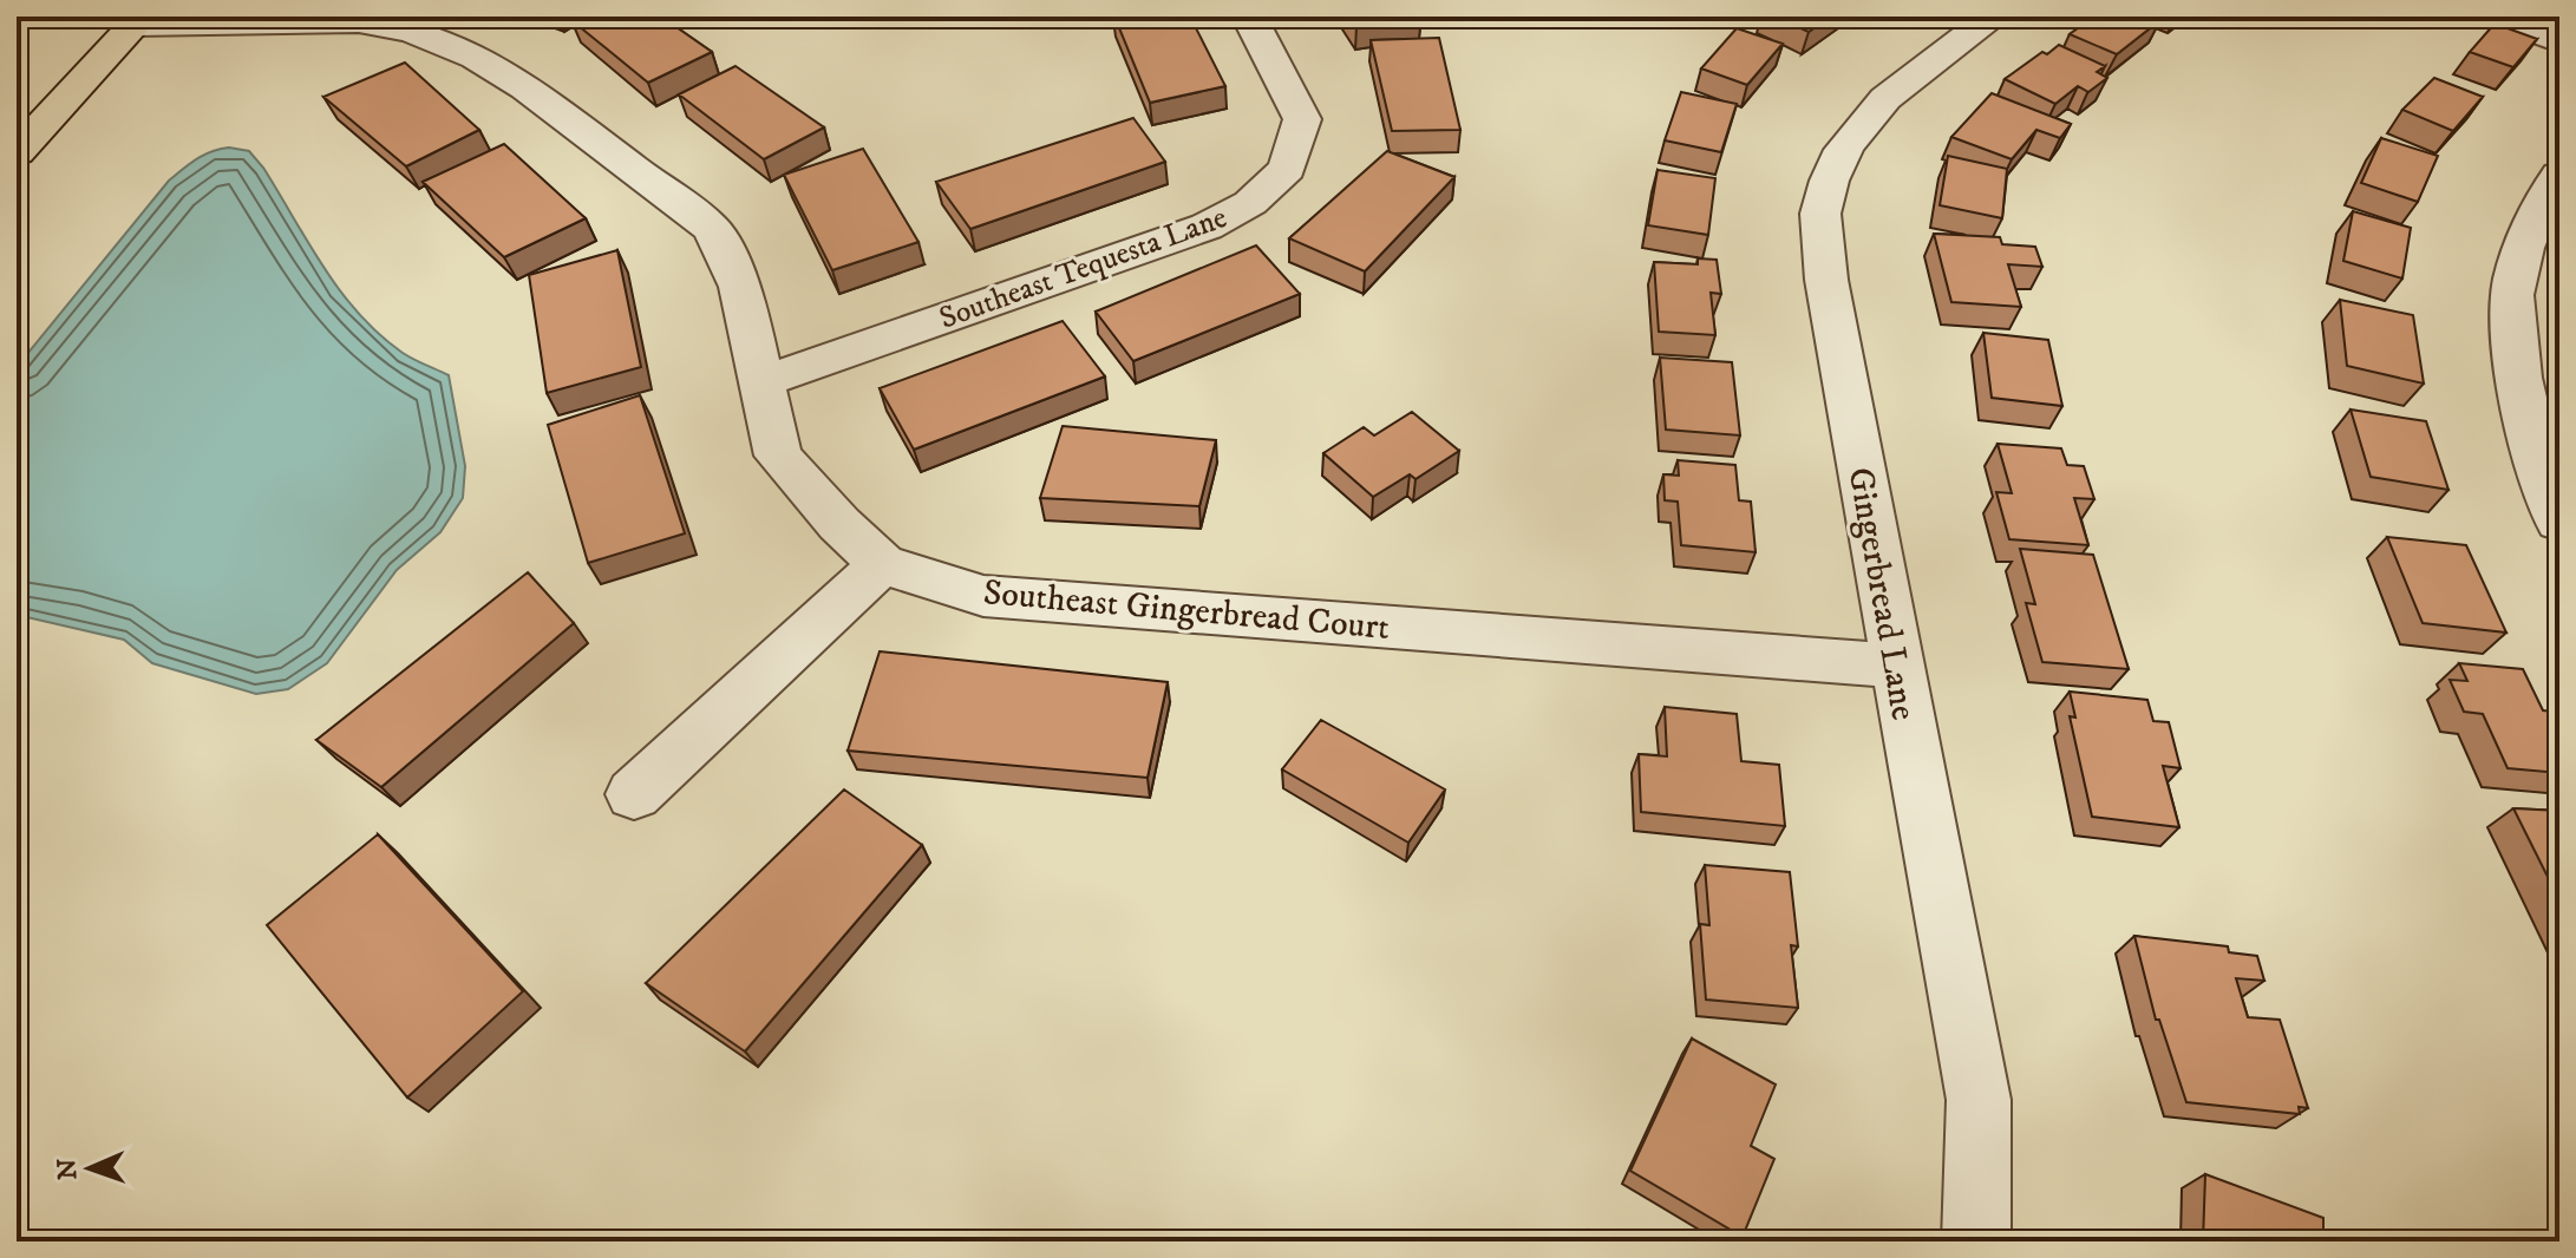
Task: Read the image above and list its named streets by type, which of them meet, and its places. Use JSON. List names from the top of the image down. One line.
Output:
{"streets":{"street":["Southeast Tequesta Lane","Gingerbread Lane","Southeast Gingerbread Court"]},"crossings":[["Southeast Tequesta Lane","Southeast Gingerbread Court"],["Gingerbread Lane","Southeast Gingerbread Court"]],"north":"left"}
